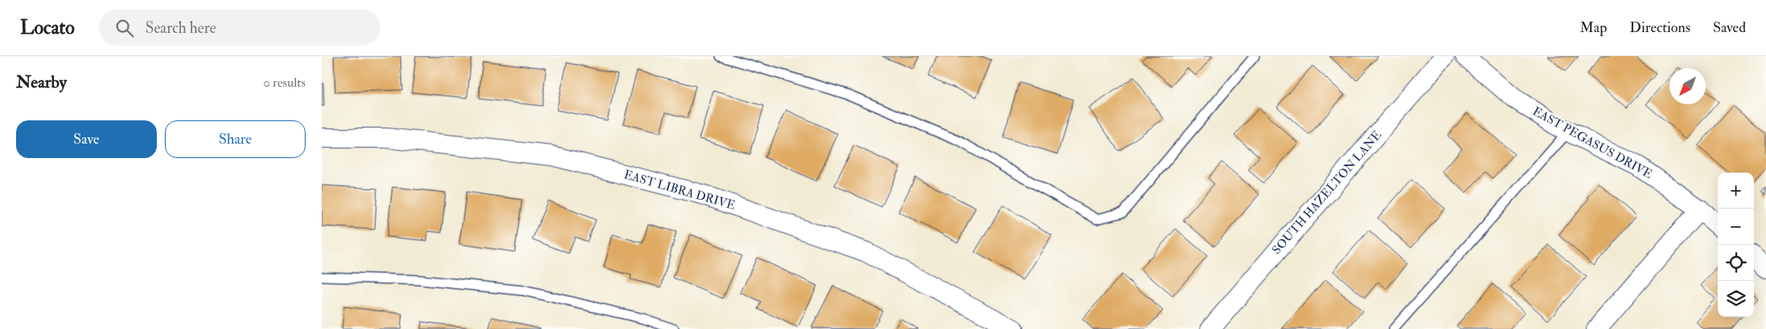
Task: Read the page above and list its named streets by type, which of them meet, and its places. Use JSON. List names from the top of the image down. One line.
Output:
{"streets":{"street":["EAST PEGASUS DRIVE","EAST LIBRA DRIVE","SOUTH HAZELTON LANE"]},"north":"bottom left","page":{"header":"Locato","search":"Search here","nav":["Map","Directions","Saved"],"heading":["Nearby","0 results"],"buttons":["Save","Share"],"map_buttons":["+","−"]}}
